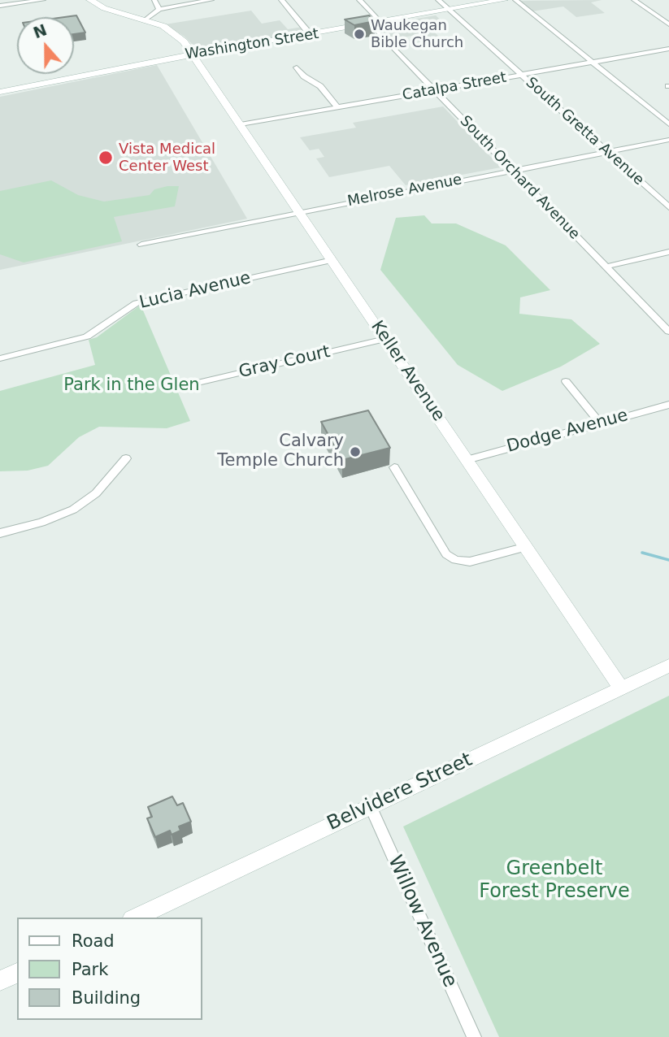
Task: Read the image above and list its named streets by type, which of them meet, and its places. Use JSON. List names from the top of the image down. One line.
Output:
{"streets":{"street":["Washington Street","Catalpa Street","South Gretta Avenue","South Orchard Avenue","Melrose Avenue","Lucia Avenue","Gray Court","Keller Avenue","Dodge Avenue","Belvidere Street","Willow Avenue"]},"crossings":[["Washington Street","South Gretta Avenue"],["Washington Street","South Orchard Avenue"],["Washington Street","Keller Avenue"],["Catalpa Street","South Gretta Avenue"],["Catalpa Street","South Orchard Avenue"],["Catalpa Street","Keller Avenue"],["South Gretta Avenue","Melrose Avenue"],["South Orchard Avenue","Melrose Avenue"],["Melrose Avenue","Keller Avenue"],["Lucia Avenue","Keller Avenue"],["Gray Court","Keller Avenue"],["Keller Avenue","Dodge Avenue"],["Keller Avenue","Belvidere Street"],["Belvidere Street","Willow Avenue"]],"parks":["Park in the Glen","Greenbelt Forest Preserve"],"places":["Waukegan Bible Church","Vista Medical Center West","Calvary Temple Church"],"legend":["Road","Park","Building"],"north":"top"}
